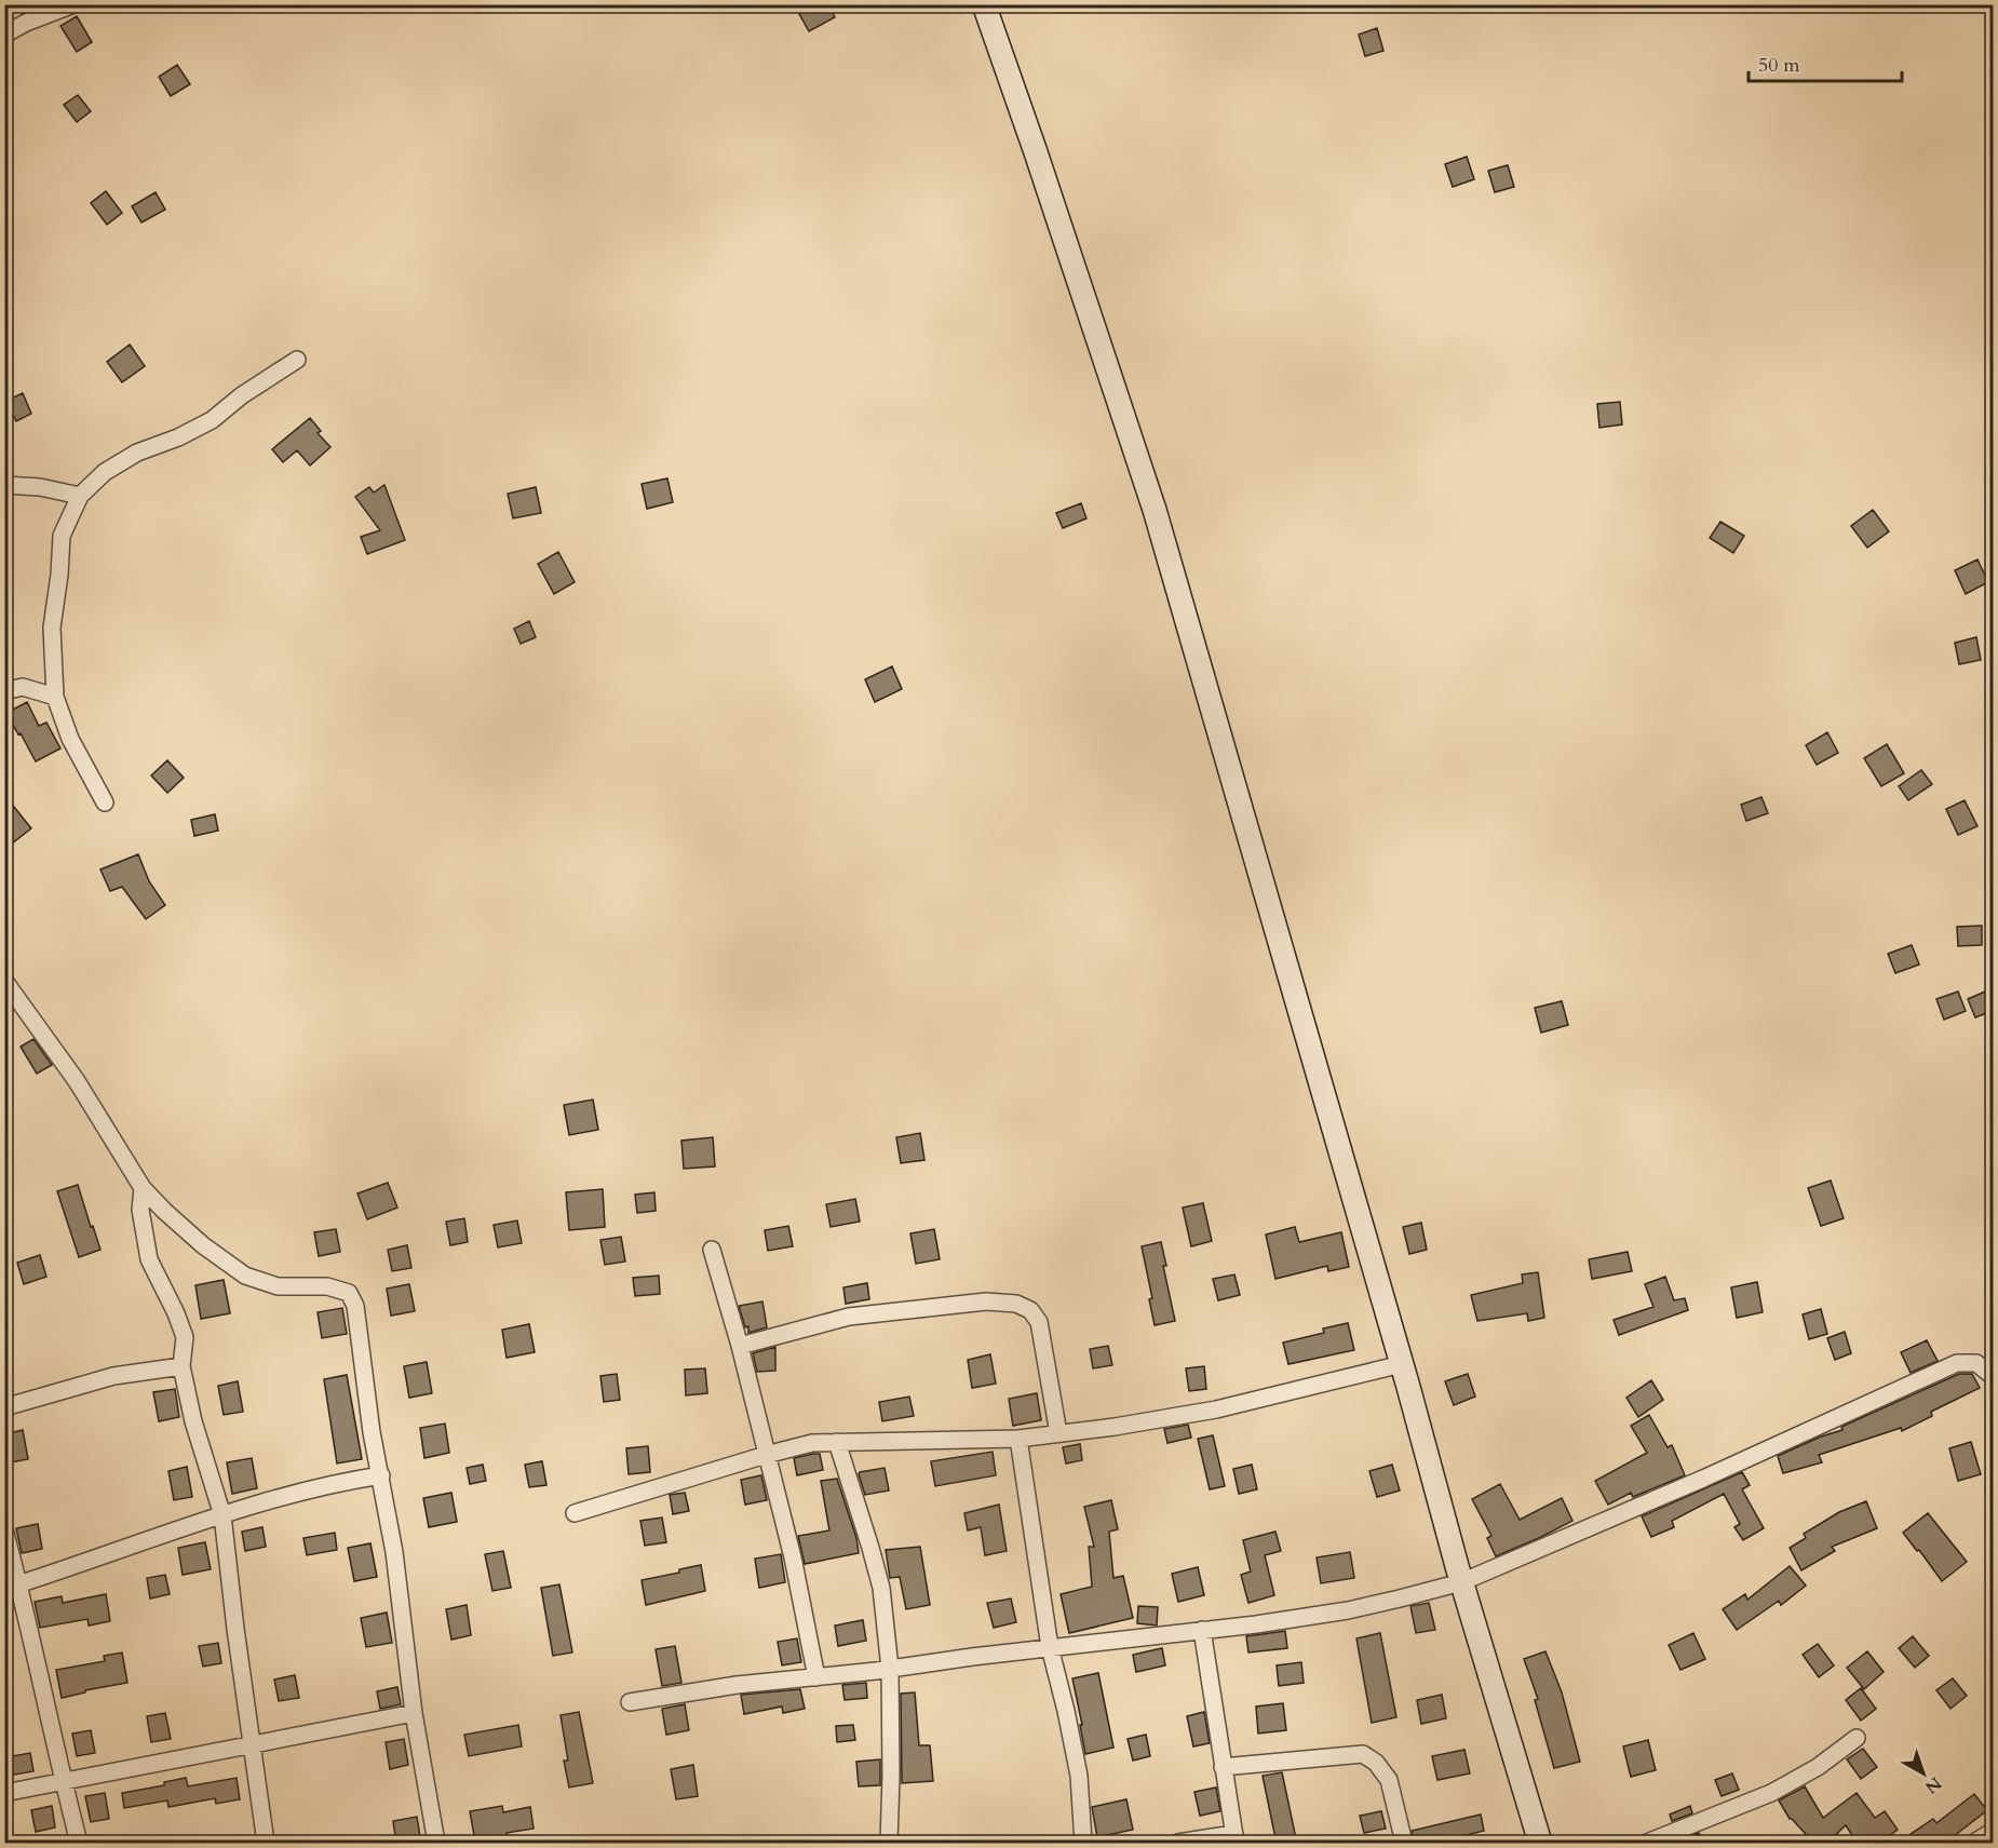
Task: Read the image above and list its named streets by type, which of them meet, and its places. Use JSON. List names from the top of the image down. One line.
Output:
{"scale_bar":"50 m","north":"bottom right"}
